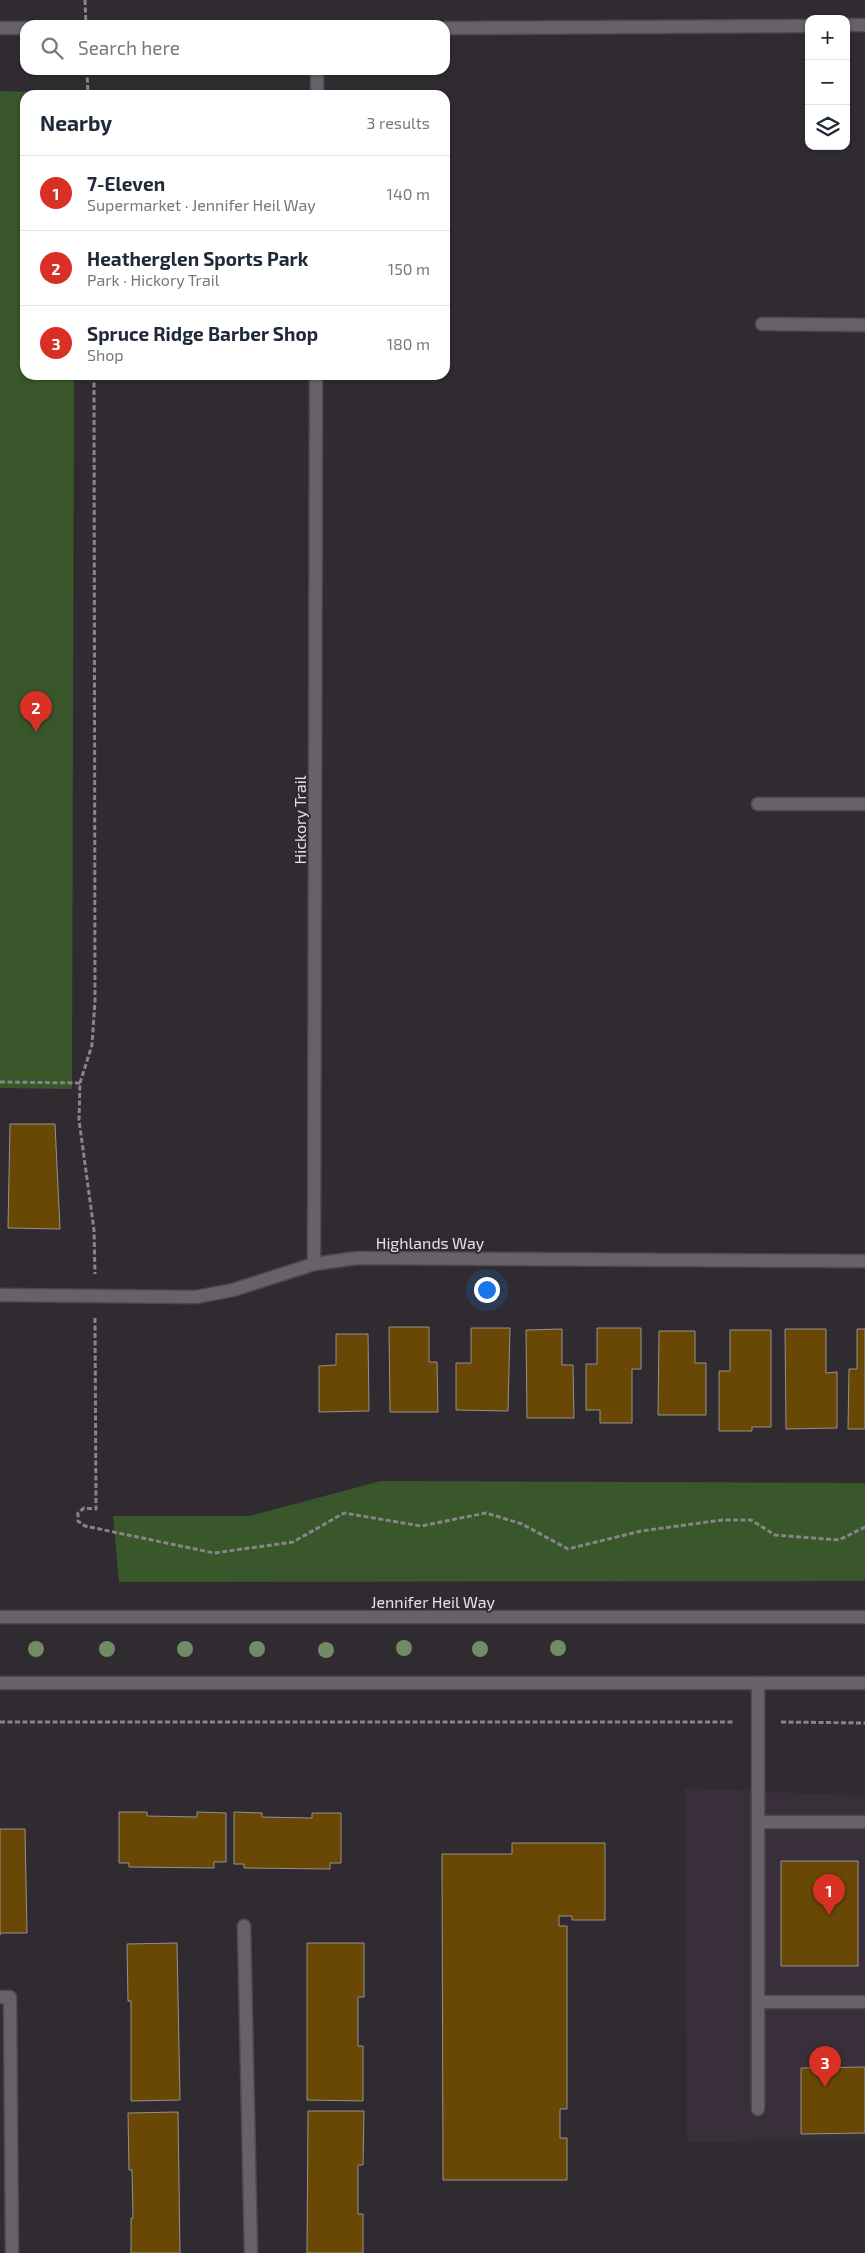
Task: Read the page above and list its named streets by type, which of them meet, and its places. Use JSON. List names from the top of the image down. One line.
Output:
{"streets":{"street":["Hickory Trail","Highlands Way","Jennifer Heil Way"]},"crossings":[["Hickory Trail","Highlands Way"]],"page":{"map_buttons":["+","−"],"search":"Search here","heading":["Nearby","3 results"],"list":[{"mark":"1","name":"7-Eleven","note":"Supermarket · Jennifer Heil Way","value":"140 m"},{"mark":"2","name":"Heatherglen Sports Park","note":"Park · Hickory Trail","value":"150 m"},{"mark":"3","name":"Spruce Ridge Barber Shop","note":"Shop","value":"180 m"}],"pins":["2","1","3"]}}
